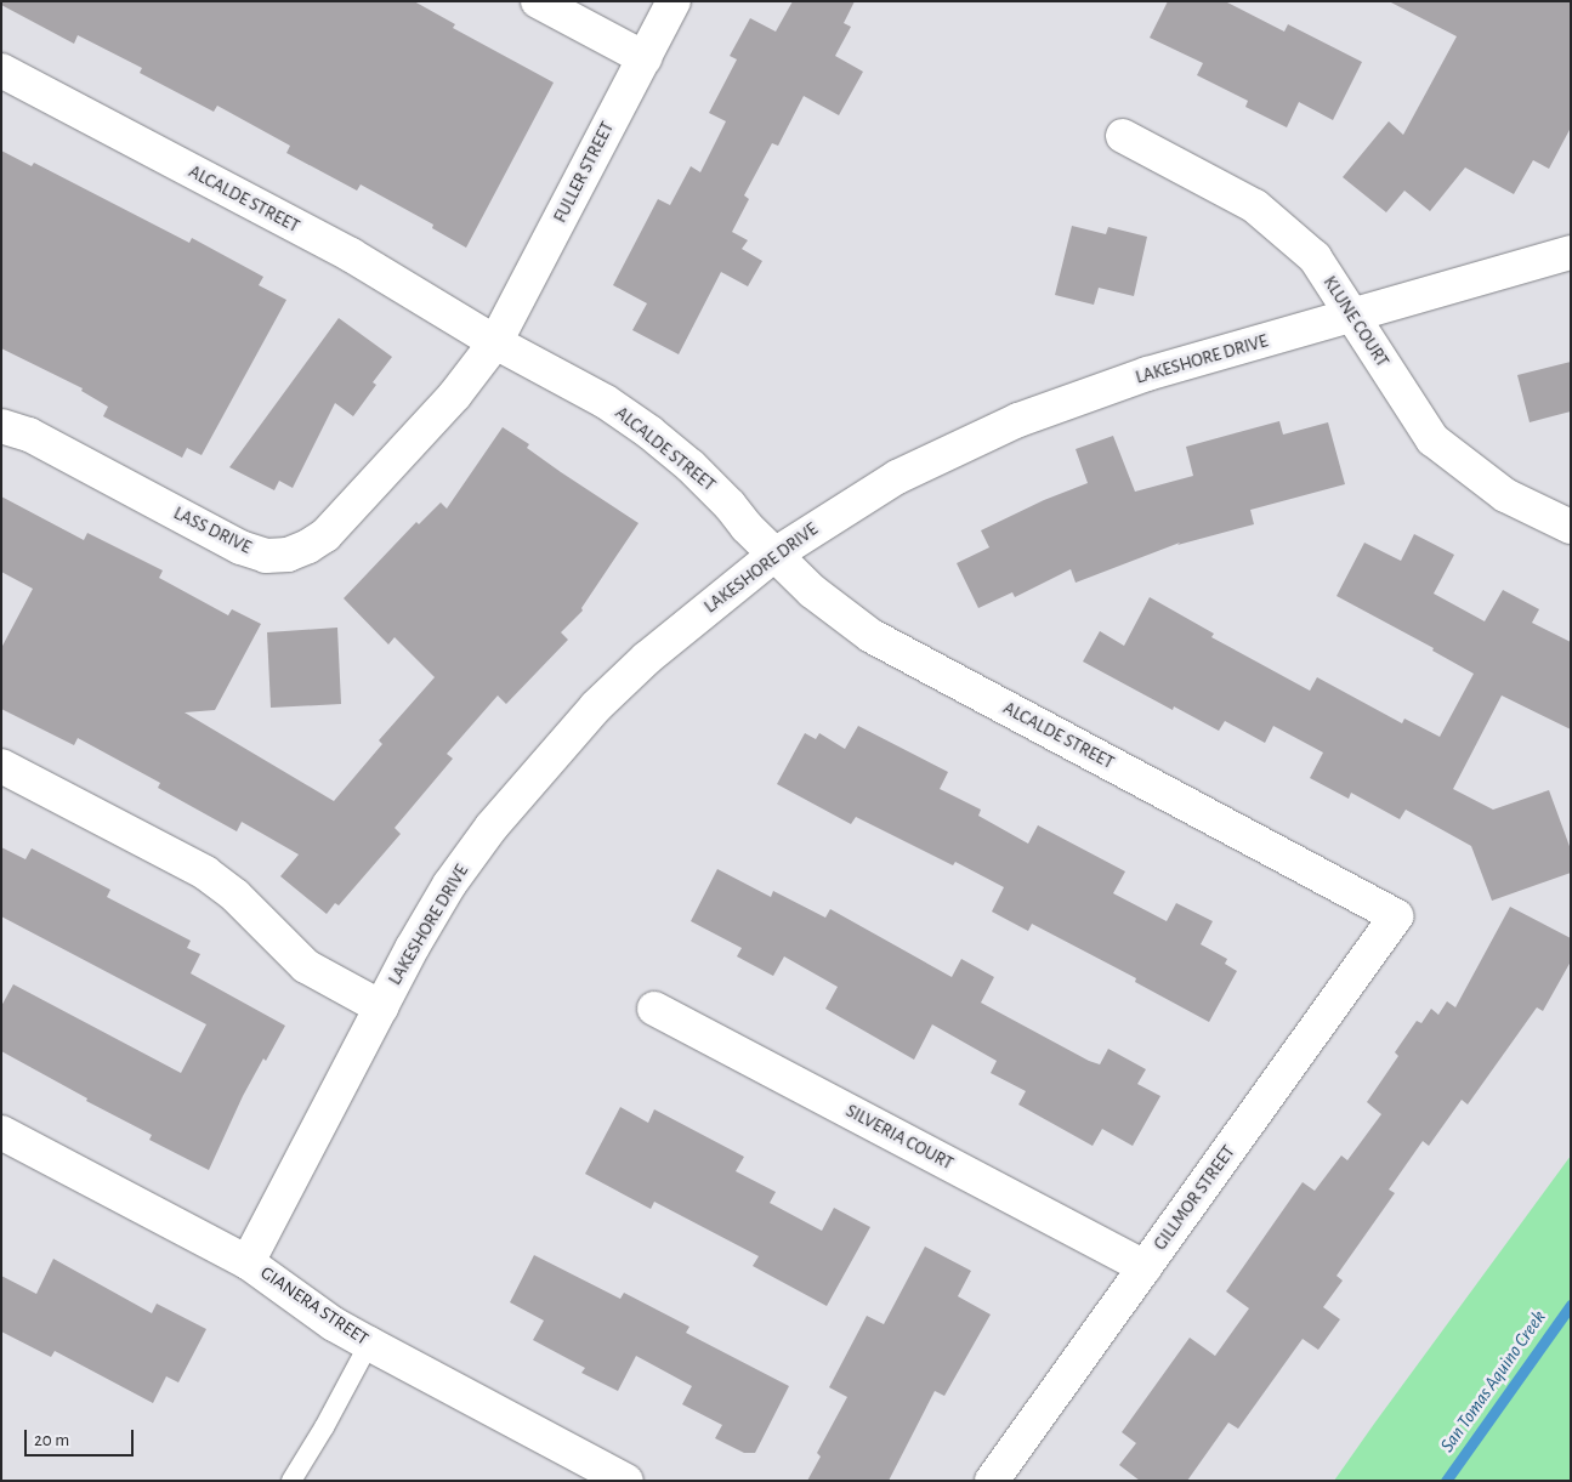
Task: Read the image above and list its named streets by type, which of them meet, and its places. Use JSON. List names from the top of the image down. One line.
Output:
{"streets":{"street":["FULLER STREET","ALCALDE STREET","KLUNE COURT","LAKESHORE DRIVE","LASS DRIVE","SILVERIA COURT","GILLMOR STREET","GIANERA STREET"]},"crossings":[["FULLER STREET","ALCALDE STREET"],["FULLER STREET","LASS DRIVE"],["ALCALDE STREET","LAKESHORE DRIVE"],["ALCALDE STREET","LASS DRIVE"],["ALCALDE STREET","GILLMOR STREET"],["KLUNE COURT","LAKESHORE DRIVE"],["LAKESHORE DRIVE","GIANERA STREET"],["SILVERIA COURT","GILLMOR STREET"]],"water":["San Tomas Aquino Creek"],"scale_bar":"20 m"}
